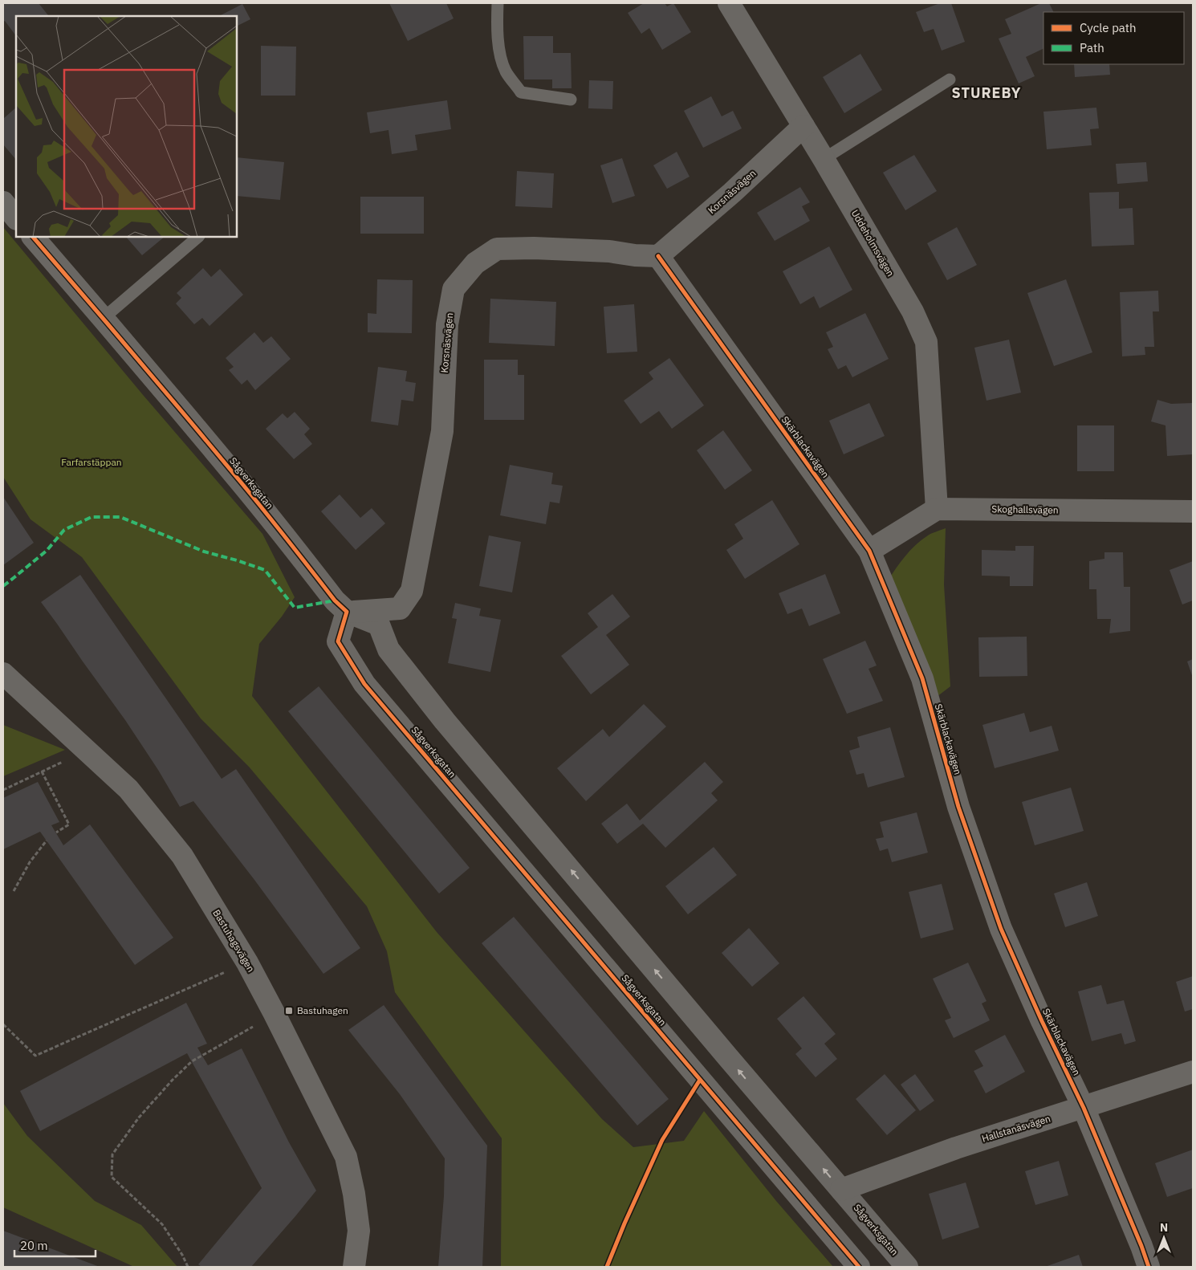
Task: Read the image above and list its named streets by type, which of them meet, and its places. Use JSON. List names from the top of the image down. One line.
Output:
{"streets":{"street":["Korsnäsvägen","Uddeholmsvägen","Skärblackavägen","Sågverksgatan","Skoghallsvägen","Bastuhagsvägen","Hallstanäsvägen"]},"crossings":[["Korsnäsvägen","Uddeholmsvägen"],["Korsnäsvägen","Skärblackavägen"],["Korsnäsvägen","Sågverksgatan"],["Uddeholmsvägen","Skoghallsvägen"],["Skärblackavägen","Hallstanäsvägen"],["Sågverksgatan","Hallstanäsvägen"]],"districts":["STUREBY"],"parks":["Farfarstäppan"],"places":{"transit":["Bastuhagen"]},"legend":["Cycle path","Path"],"scale_bar":"20 m","north":"top"}
